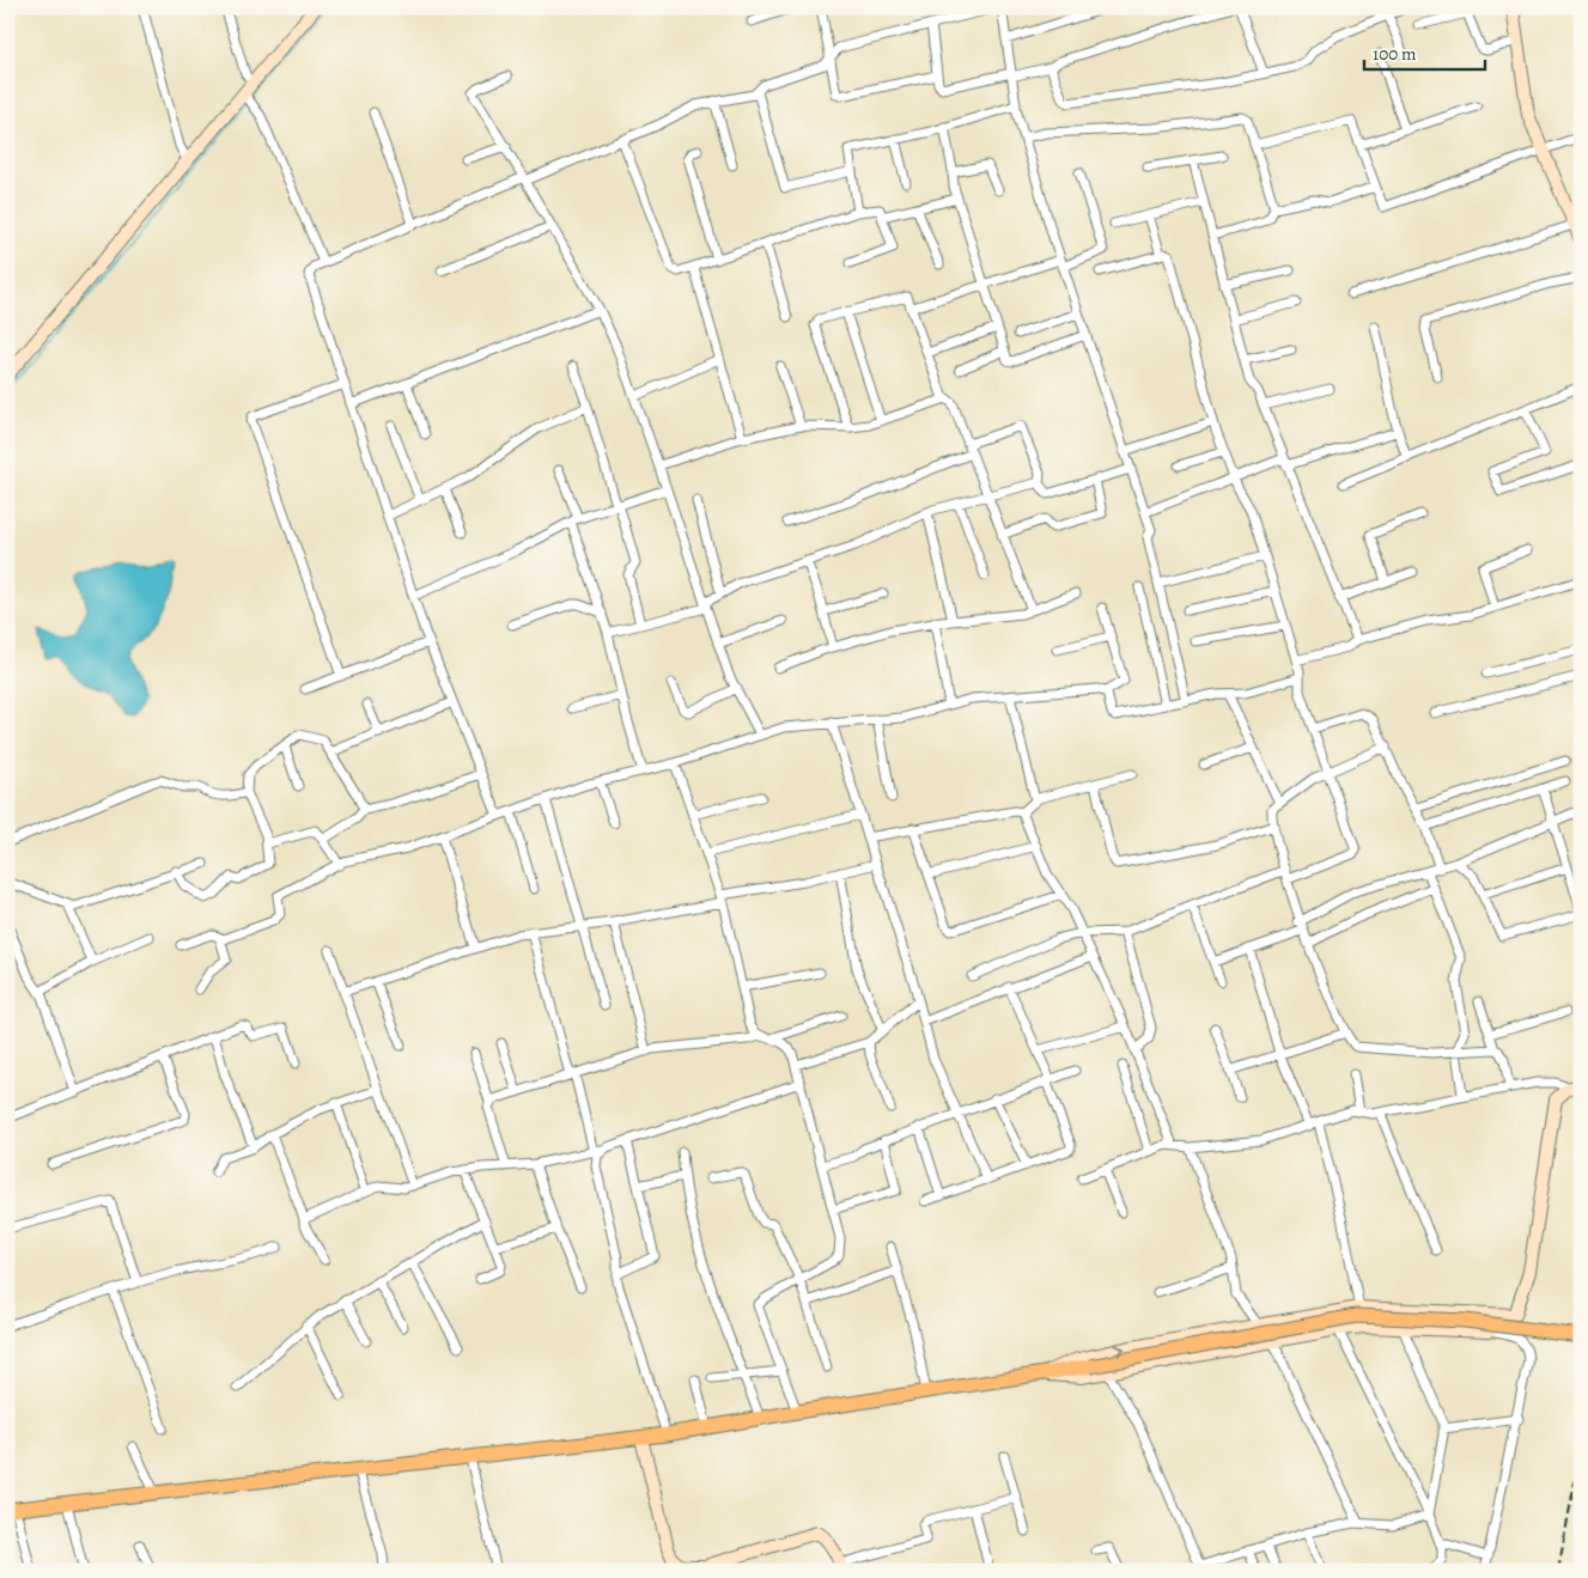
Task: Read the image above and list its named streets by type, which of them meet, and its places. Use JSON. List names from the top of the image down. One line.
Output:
{"scale_bar":"100 m"}
